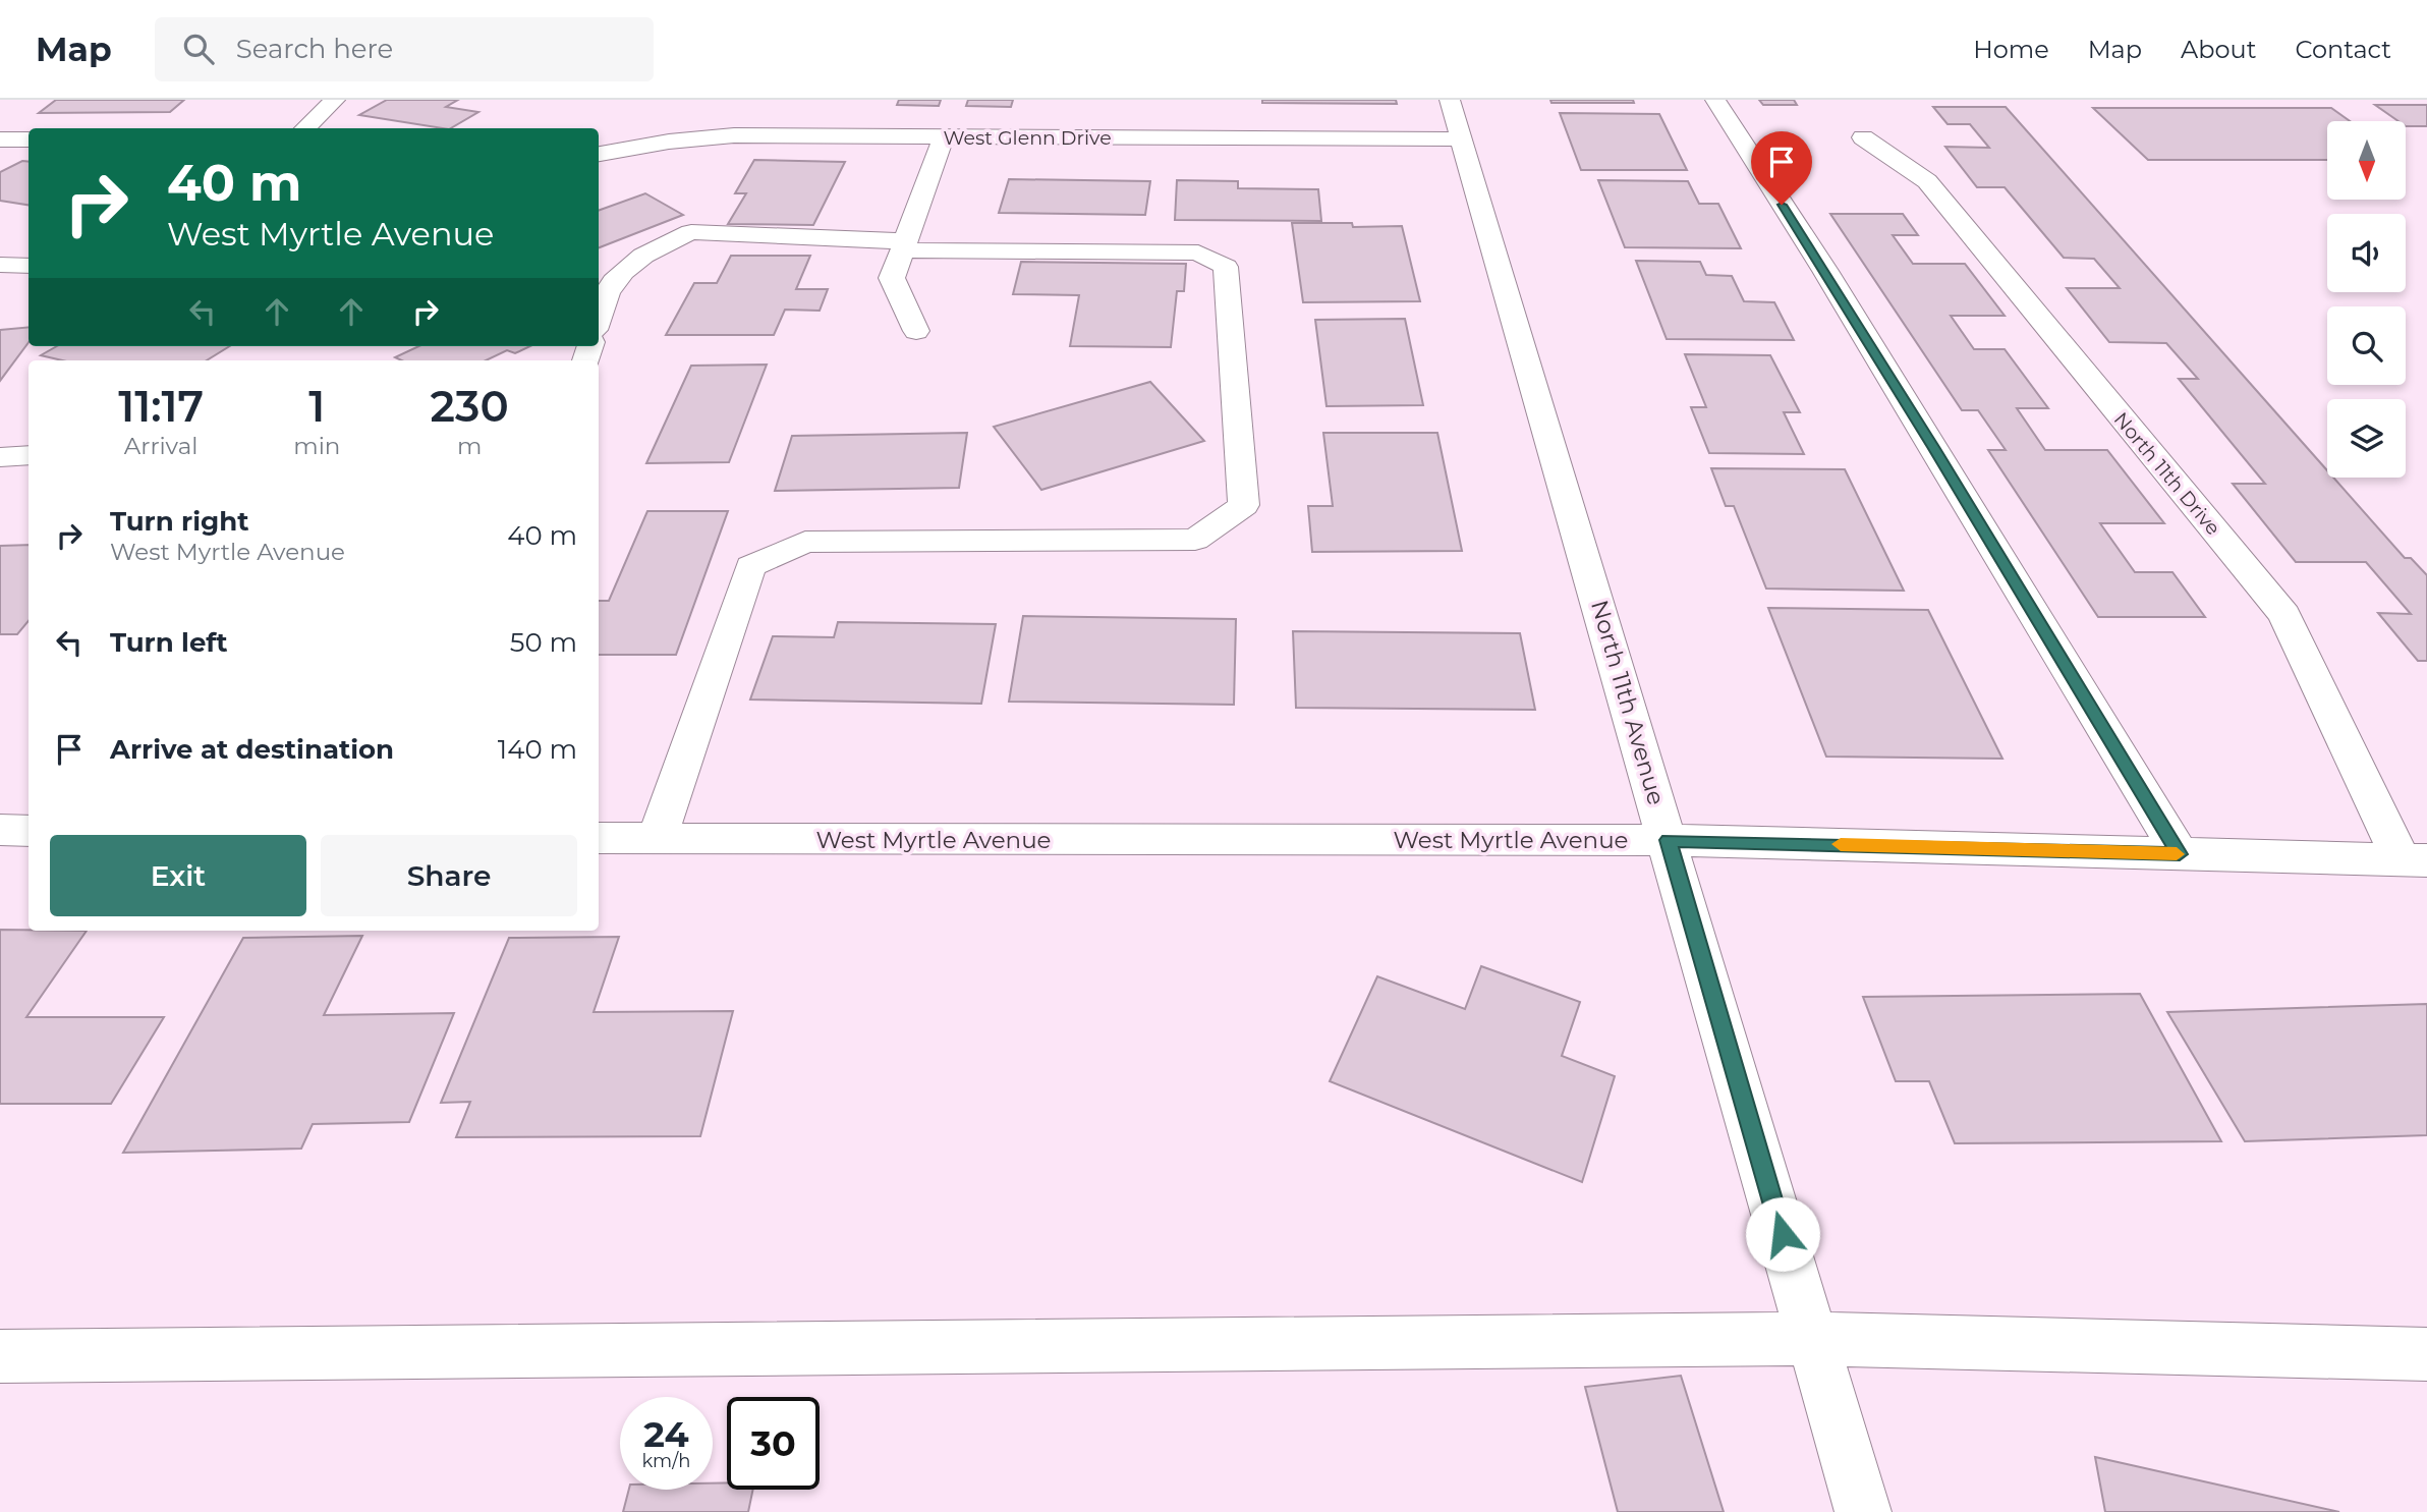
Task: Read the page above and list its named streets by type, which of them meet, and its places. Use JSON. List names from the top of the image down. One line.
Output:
{"streets":{"street":["West Glenn Drive","North 11th Drive","North 11th Avenue","West Myrtle Avenue"]},"crossings":[["West Glenn Drive","North 11th Avenue"],["North 11th Drive","West Myrtle Avenue"],["North 11th Avenue","West Myrtle Avenue"]],"north":"bottom","page":{"header":"Map","search":"Search here","nav":["Home","Map","About","Contact"],"turn":["40 m","West Myrtle Avenue"],"eta":["11:17","Arrival","1","min","230","m"],"list":[{"name":"Turn right","note":"West Myrtle Avenue","value":"40 m"},{"name":"Turn left","value":"50 m"},{"name":"Arrive at destination","value":"140 m"}],"buttons":["Exit","Share"],"speed":"24 km/h","limit":"30"}}
